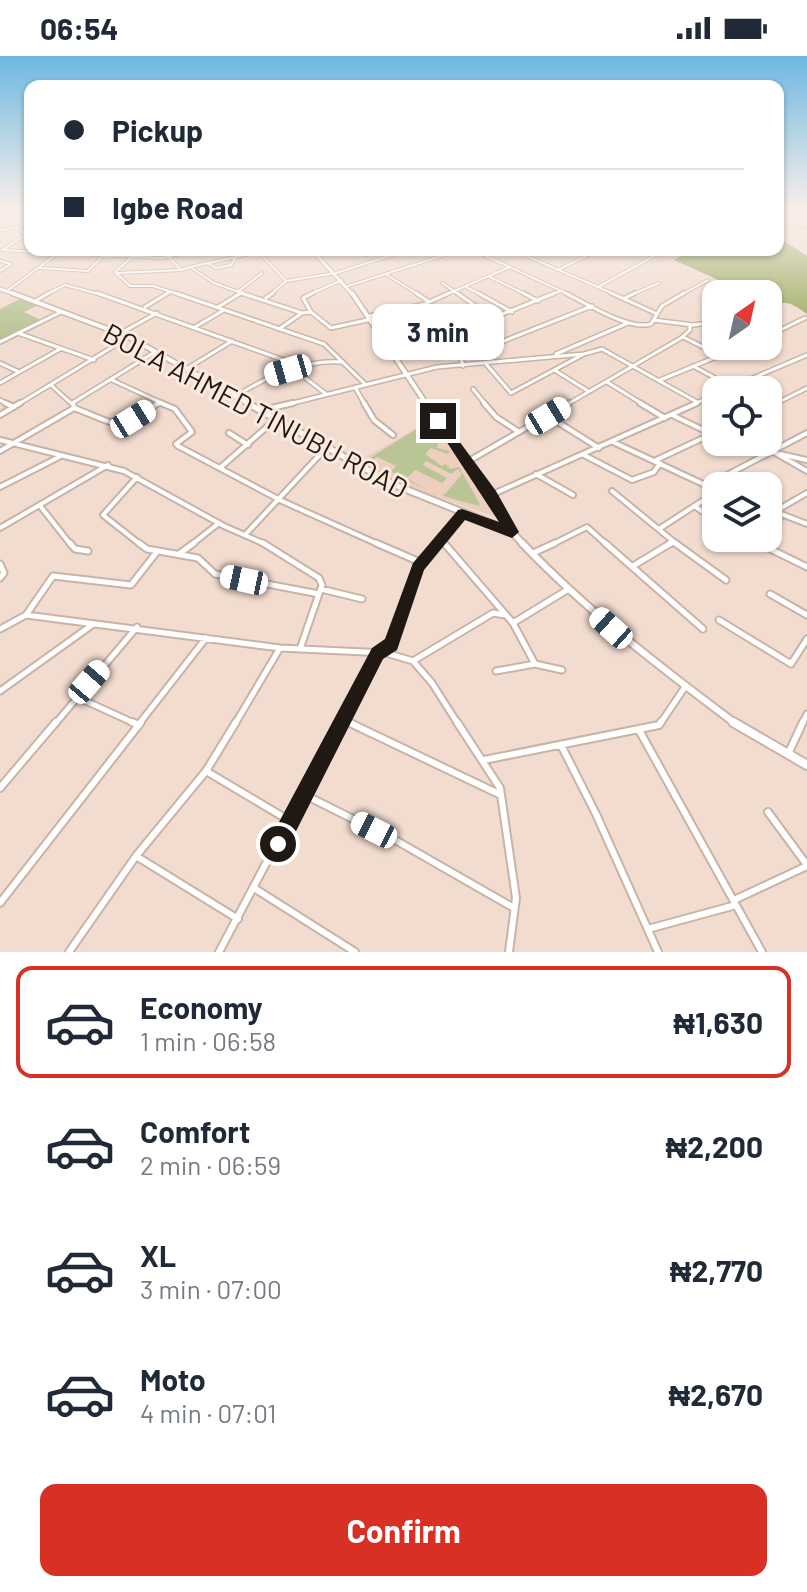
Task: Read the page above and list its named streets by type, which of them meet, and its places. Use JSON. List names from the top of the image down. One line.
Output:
{"streets":{"main road":["BOLA AHMED TINUBU ROAD"]},"north":"top right","page":{"status":"06:54","banner":["Pickup","Igbe Road"],"bubble":"3 min","list":[{"name":"Economy","note":"1 min · 06:58","value":"₦1,630"},{"name":"Comfort","note":"2 min · 06:59","value":"₦2,200"},{"name":"XL","note":"3 min · 07:00","value":"₦2,770"},{"name":"Moto","note":"4 min · 07:01","value":"₦2,670"}],"buttons":"Confirm"}}
